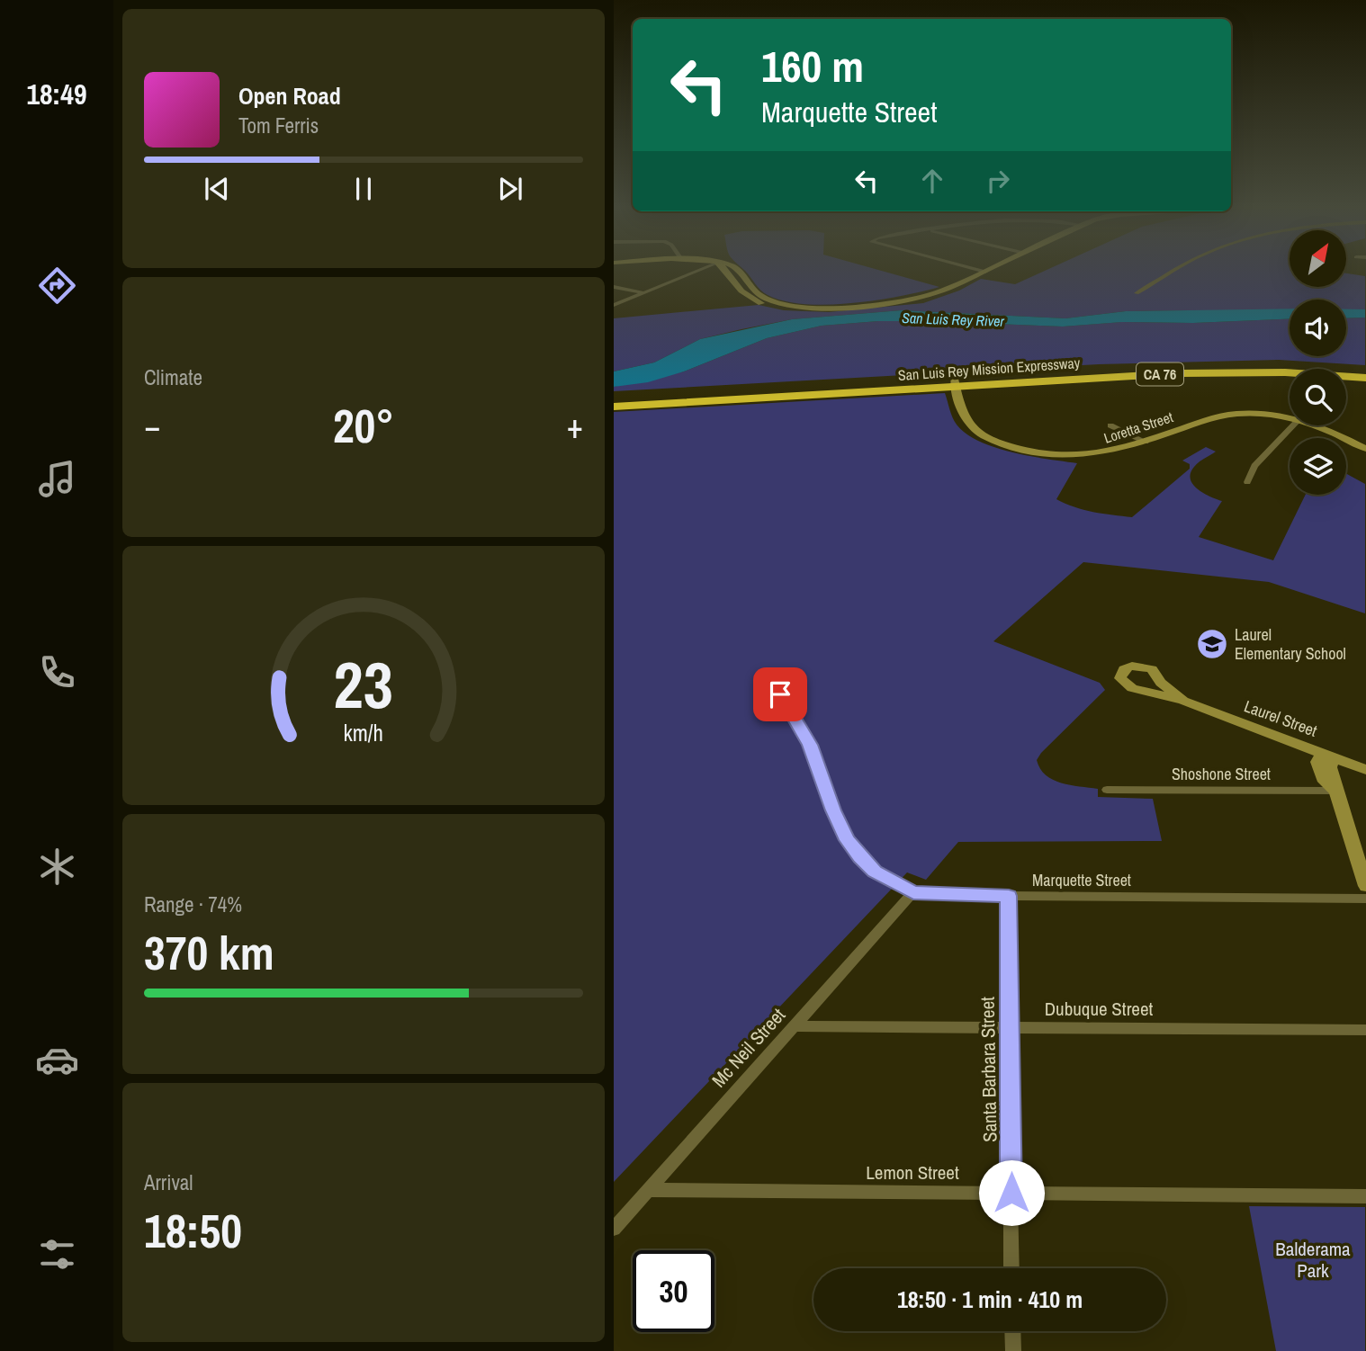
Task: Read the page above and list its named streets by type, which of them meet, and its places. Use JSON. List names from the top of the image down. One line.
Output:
{"streets":{"highway":["San Luis Rey Mission Expressway","CA 76"],"street":["Loretta Street","Laurel Street","Shoshone Street","Marquette Street","Dubuque Street","Mc Neil Street","Santa Barbara Street","Lemon Street"]},"crossings":[["San Luis Rey Mission Expressway","Loretta Street"],["Marquette Street","Mc Neil Street"],["Marquette Street","Santa Barbara Street"],["Dubuque Street","Mc Neil Street"],["Dubuque Street","Santa Barbara Street"],["Mc Neil Street","Lemon Street"],["Santa Barbara Street","Lemon Street"]],"water":["San Luis Rey River"],"parks":["Balderama Park"],"places":{"school or university":["Laurel Elementary School"]},"north":"top right","page":{"tabs":"18:49","turn":["160 m","Marquette Street"],"song":["Open Road","Tom Ferris"],"tile":["Climate",["Range · 74%","370 km"],["Arrival","18:50"]],"heat":["−","20°","+"],"limit":"30","trip":"18:50 · 1 min · 410 m","gauge":["23","km/h"]}}
